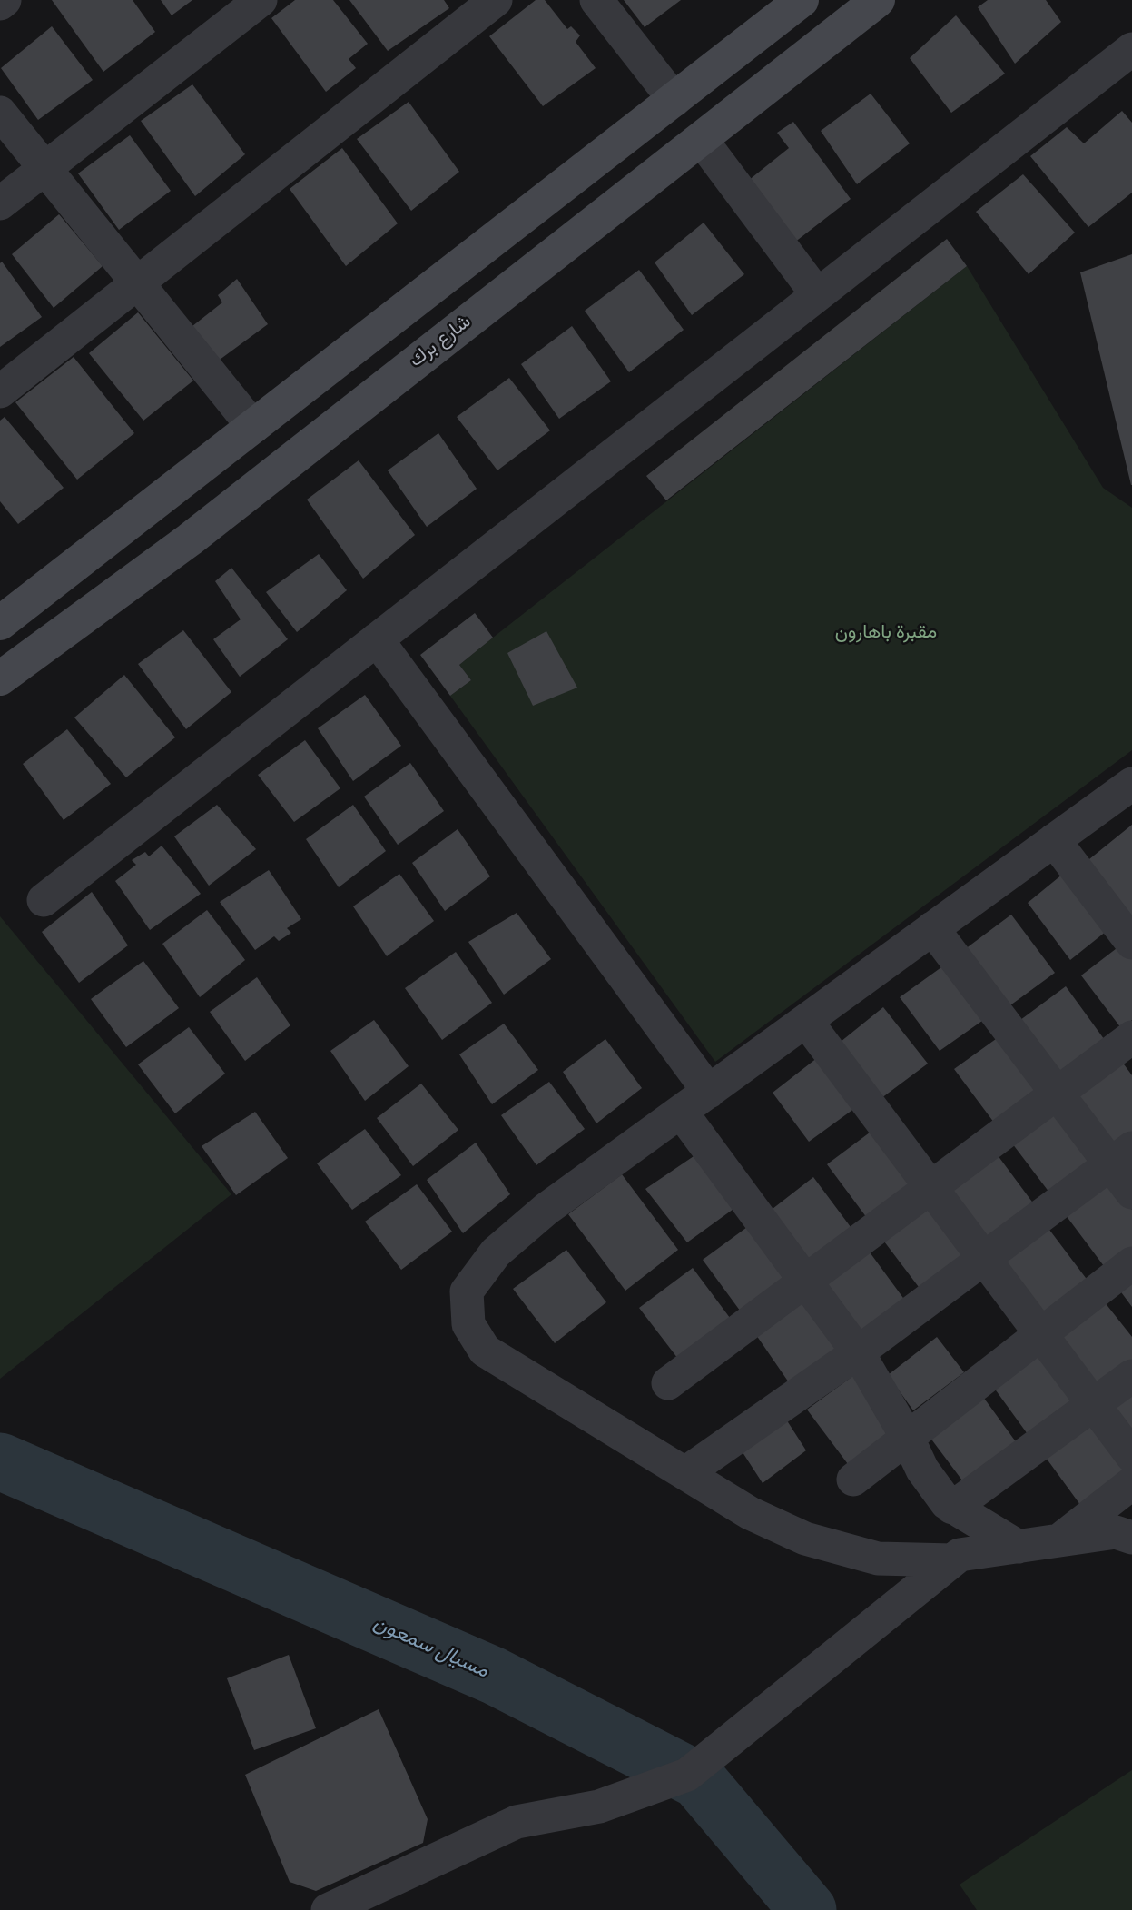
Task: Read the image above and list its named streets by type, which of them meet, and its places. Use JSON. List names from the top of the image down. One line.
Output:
{"streets":{"main road":["شارع برك"]},"water":["مسيال سمعون"],"parks":["مقبرة باهارون"]}
